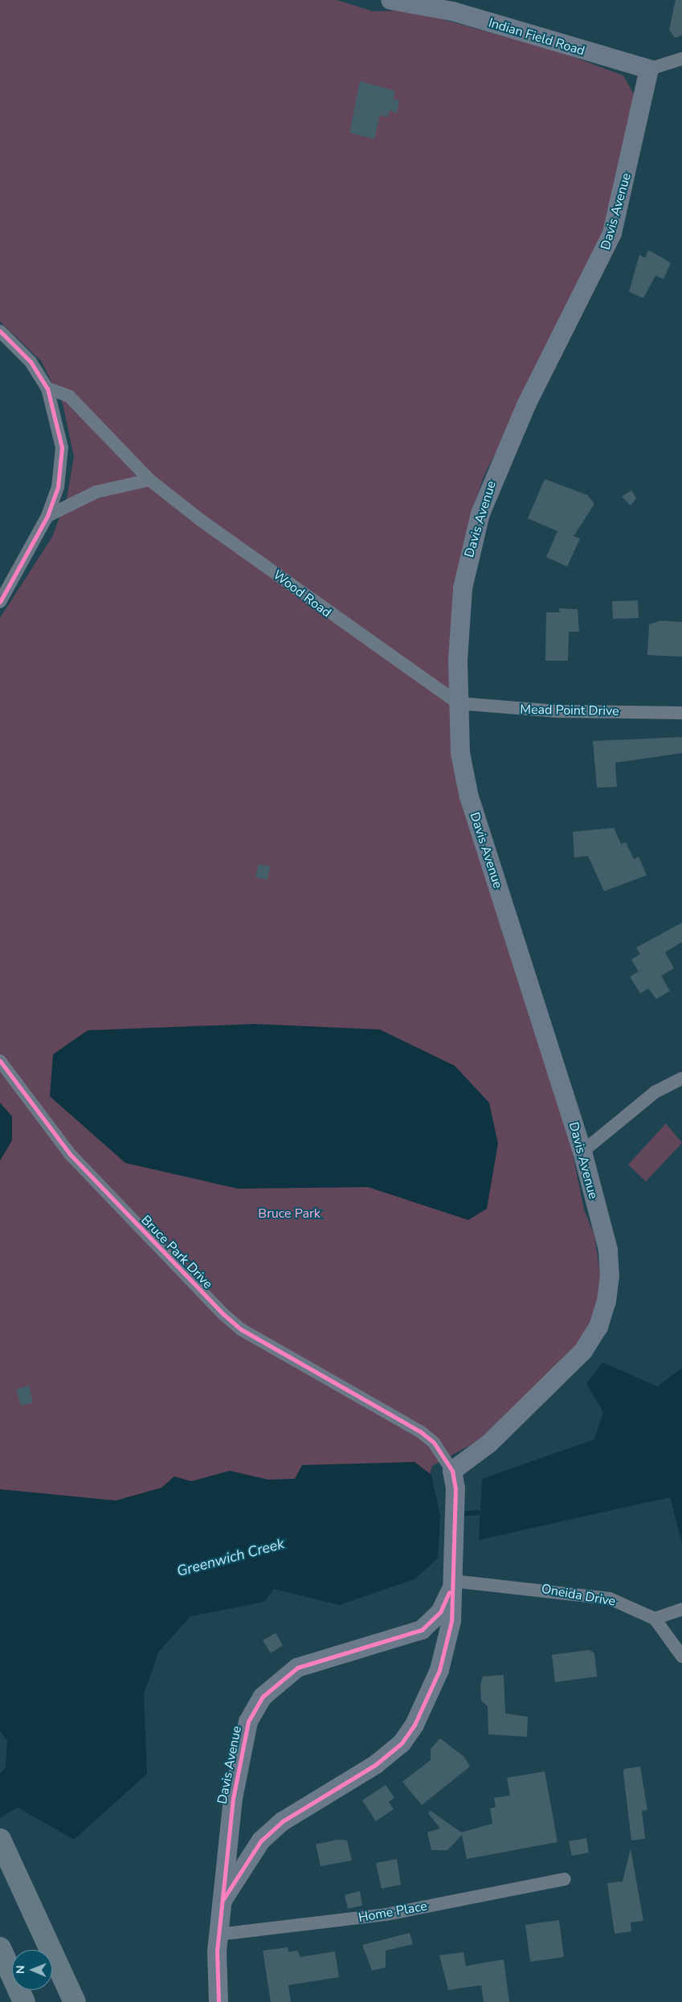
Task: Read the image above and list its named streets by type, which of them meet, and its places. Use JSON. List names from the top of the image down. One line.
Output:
{"streets":{"main road":["Indian Field Road","Davis Avenue"],"street":["Wood Road","Mead Point Drive","Bruce Park Drive","Oneida Drive","Home Place"]},"crossings":[["Indian Field Road","Davis Avenue"],["Davis Avenue","Wood Road"],["Davis Avenue","Mead Point Drive"],["Davis Avenue","Bruce Park Drive"],["Davis Avenue","Oneida Drive"],["Davis Avenue","Home Place"],["Wood Road","Mead Point Drive"]],"water":["Greenwich Creek"],"parks":["Bruce Park"],"north":"left"}
